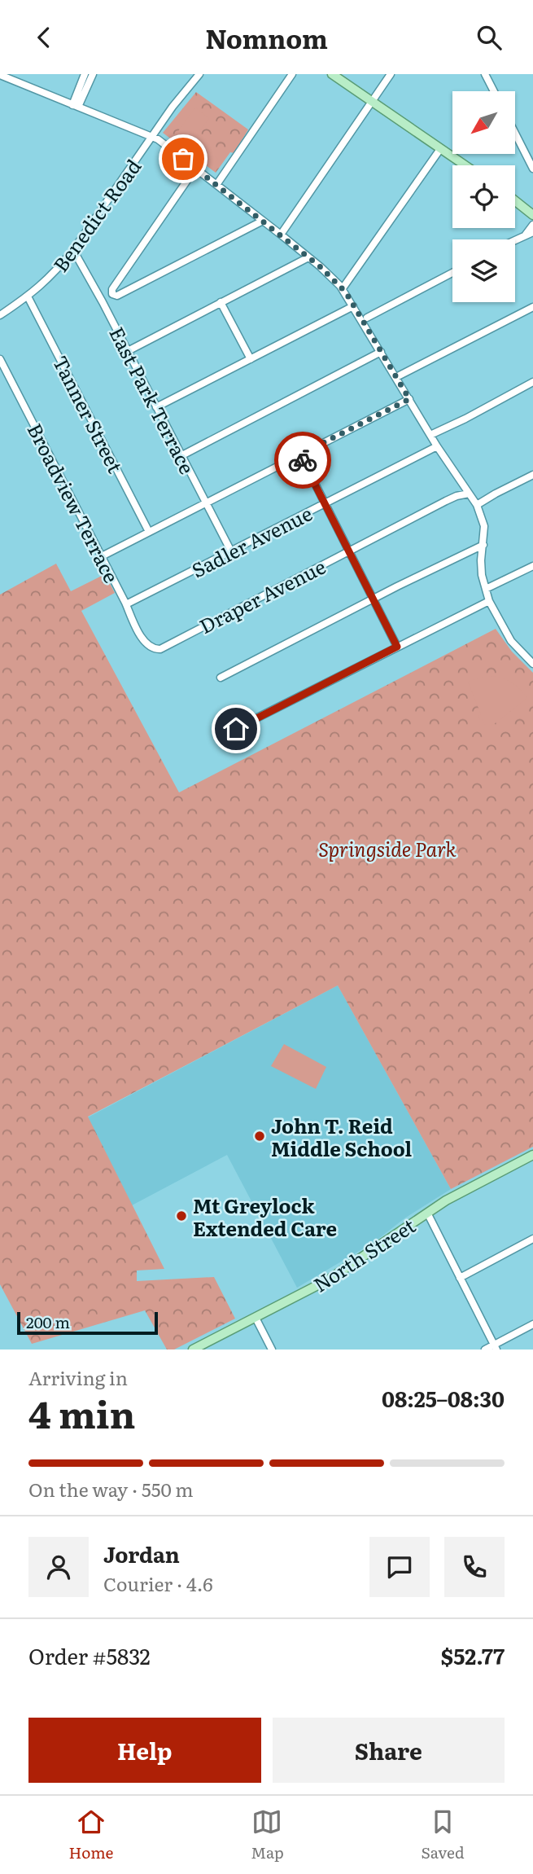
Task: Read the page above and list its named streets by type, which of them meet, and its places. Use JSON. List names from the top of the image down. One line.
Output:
{"streets":{"main road":["North Street"],"street":["Benedict Road","East Park Terrace","Tanner Street","Broadview Terrace","Sadler Avenue","Draper Avenue"]},"crossings":[["Benedict Road","East Park Terrace"],["Benedict Road","Tanner Street"],["East Park Terrace","Sadler Avenue"],["Broadview Terrace","Sadler Avenue"],["Broadview Terrace","Draper Avenue"]],"parks":["Springside Park"],"places":["John T. Reid Middle School","Mt Greylock Extended Care"],"scale_bar":"200 m","north":"bottom left","page":{"header":"Nomnom","scale":"200 m","heading":["4 min","Arriving in","08:25–08:30"],"panel":["Jordan","Courier · 4.6","Order #5832","$52.77"],"bar":"On the way · 550 m","buttons":["Help","Share"],"tabs":["Home","Map","Saved"]}}
